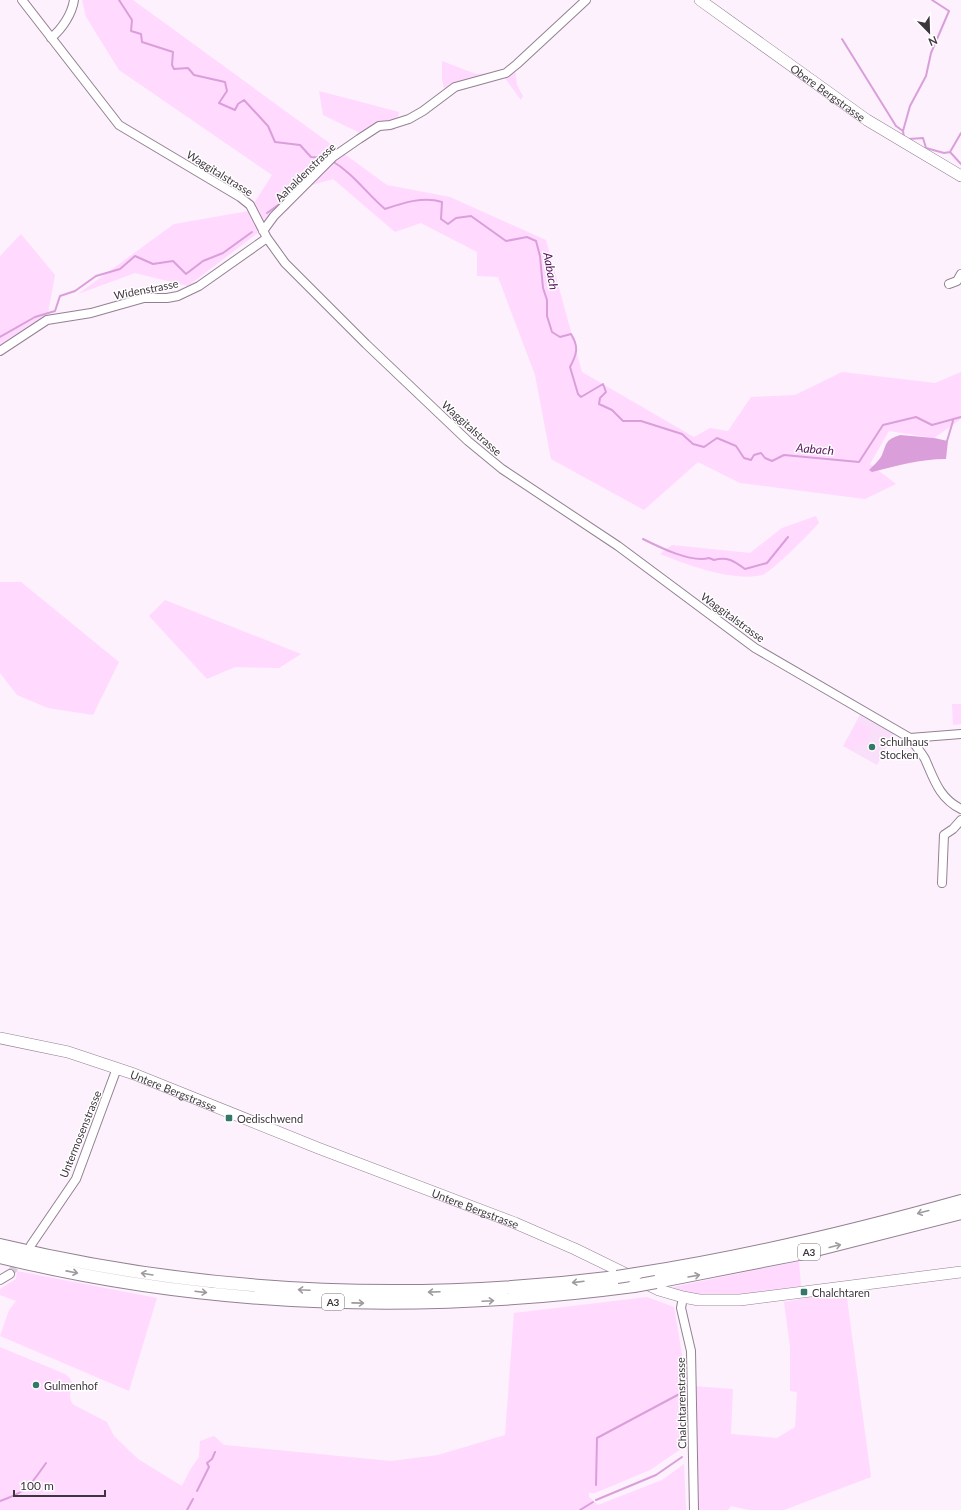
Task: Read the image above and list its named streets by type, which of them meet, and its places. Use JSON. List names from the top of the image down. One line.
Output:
{"streets":{"highway":["A3"],"main road":["Obere Bergstrasse","Untere Bergstrasse"],"street":["Aahaldenstrasse","Waggitalstrasse","Widenstrasse","Untermosenstrasse","Chalchtarenstrasse"]},"crossings":[["Aahaldenstrasse","Waggitalstrasse"],["Aahaldenstrasse","Widenstrasse"],["Waggitalstrasse","Widenstrasse"],["Untere Bergstrasse","Untermosenstrasse"],["Untere Bergstrasse","Chalchtarenstrasse"]],"water":["Aabach"],"places":{"other":["Schulhaus Stocken","Gulmenhof"],"transit":["Oedischwend","Chalchtaren"]},"scale_bar":"100 m","north":"bottom right"}
